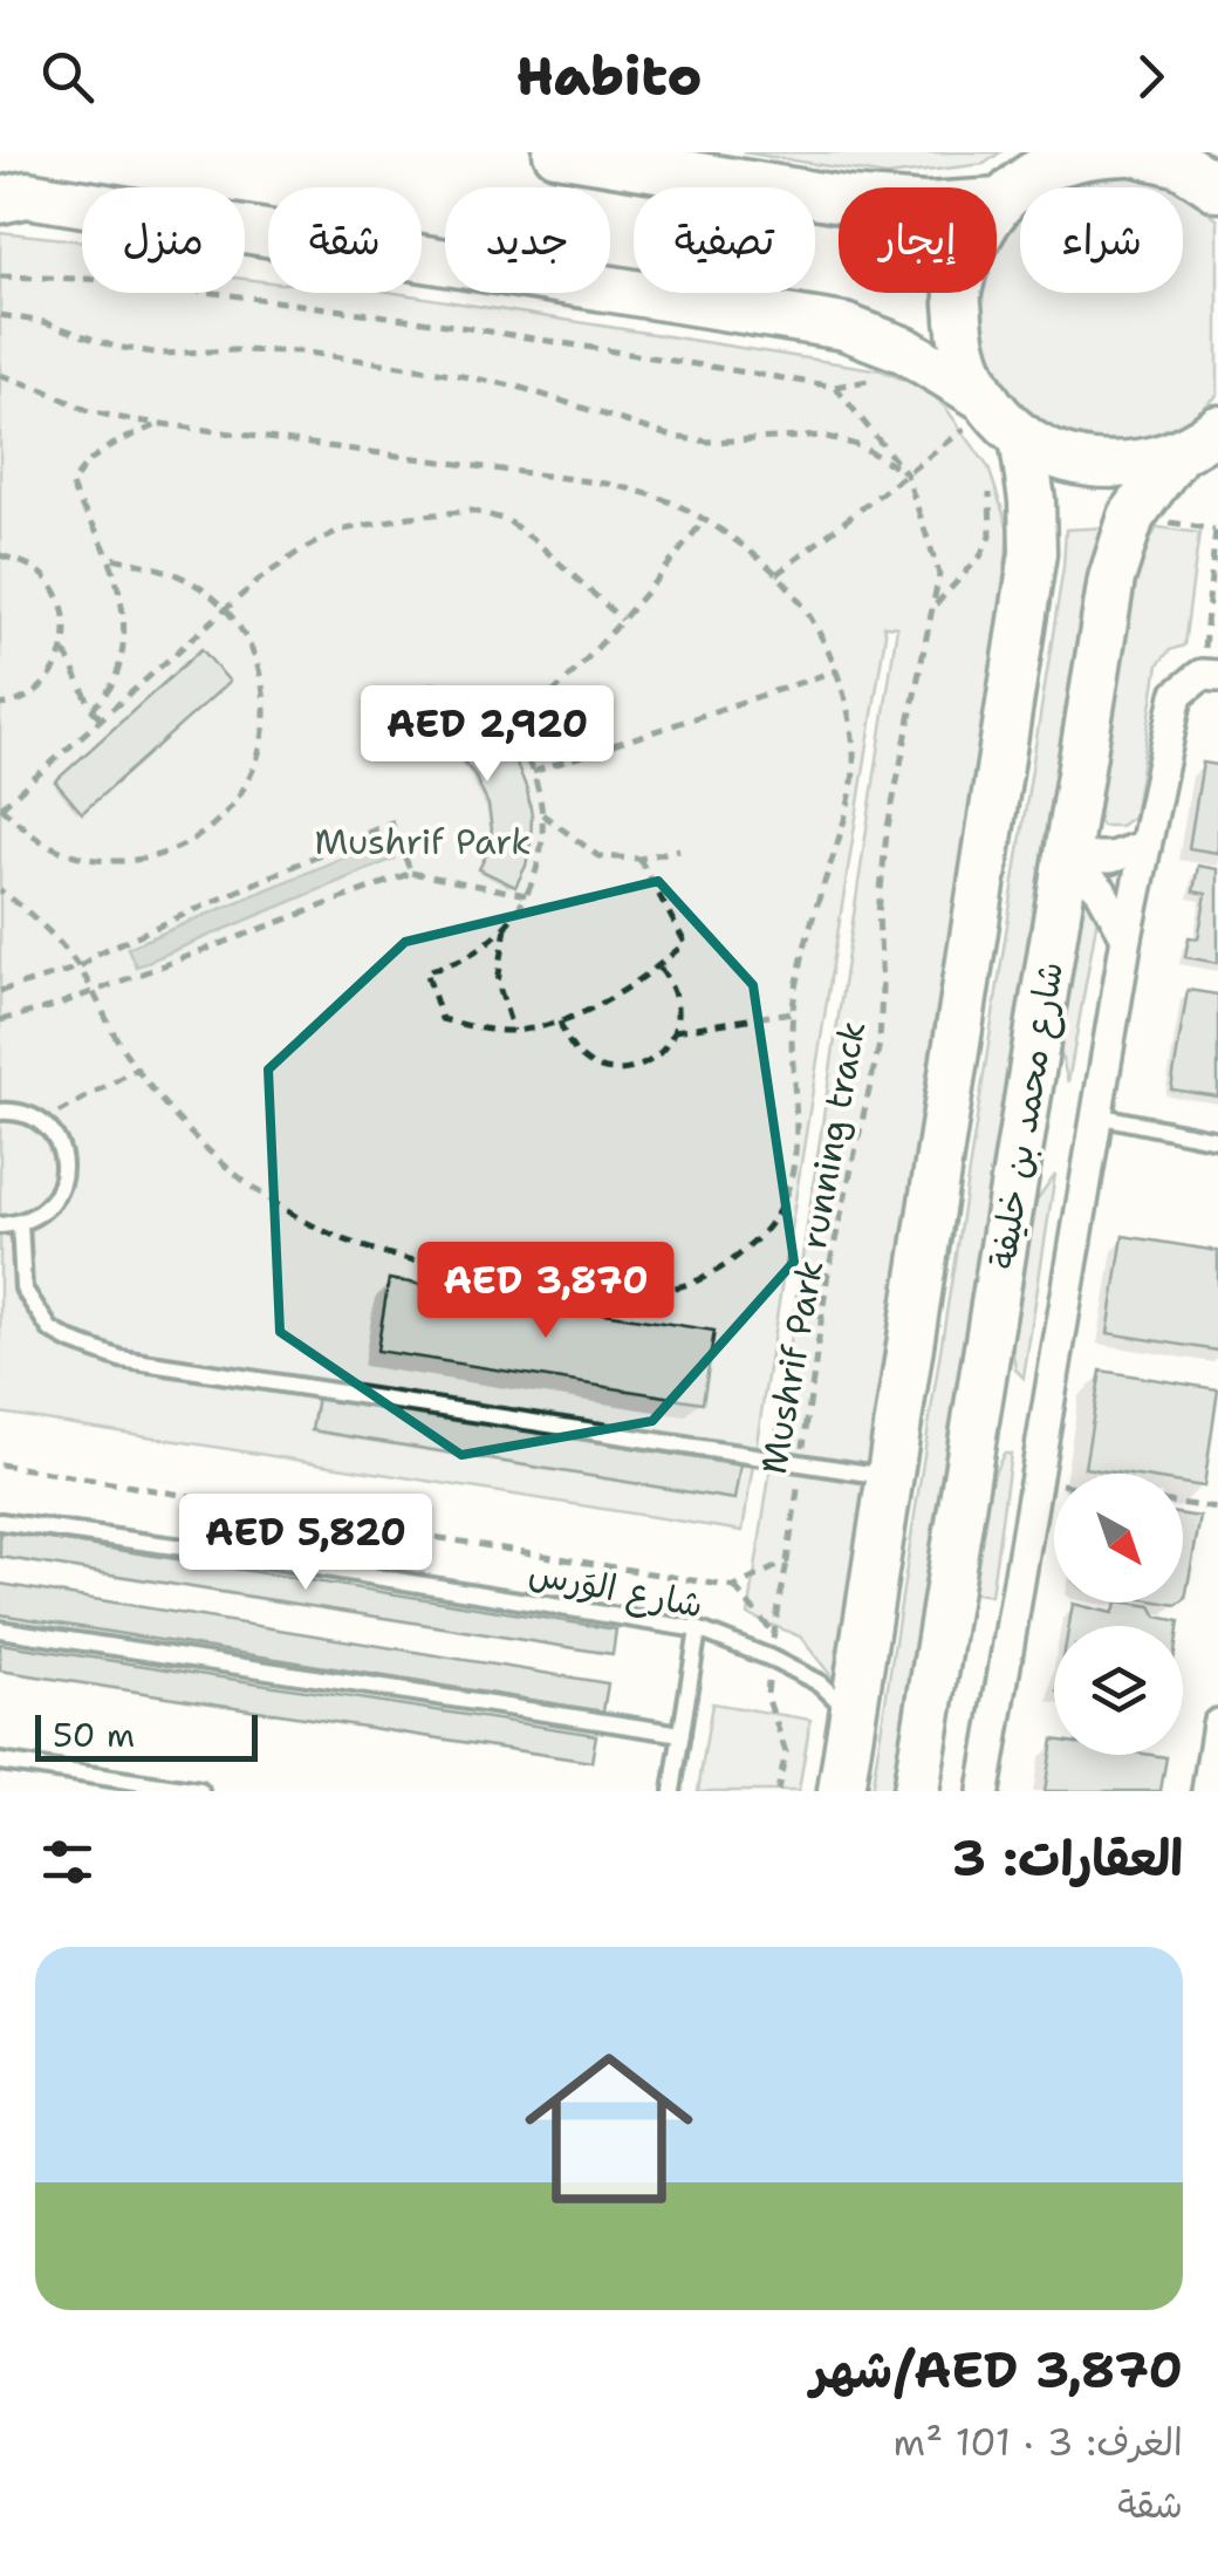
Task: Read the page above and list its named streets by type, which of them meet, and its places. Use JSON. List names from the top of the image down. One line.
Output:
{"streets":{"main road":["شارع محمد بن خليفة"],"lane":["شارع الوَرس"],"path":["Mushrif Park running track"]},"parks":["Mushrif Park"],"scale_bar":"50 m","north":"bottom right","page":{"header":"Habito","chip":["شراء","إيجار","تصفية","جديد","شقة","منزل"],"price":["AED 2,920","AED 3,870","AED 5,820"],"scale":"50 m","heading":"العقارات: 3","list":[{"name":"AED 3,870/شهر","note":"الغرف: 3 · 101 m² · شقة"}]}}
